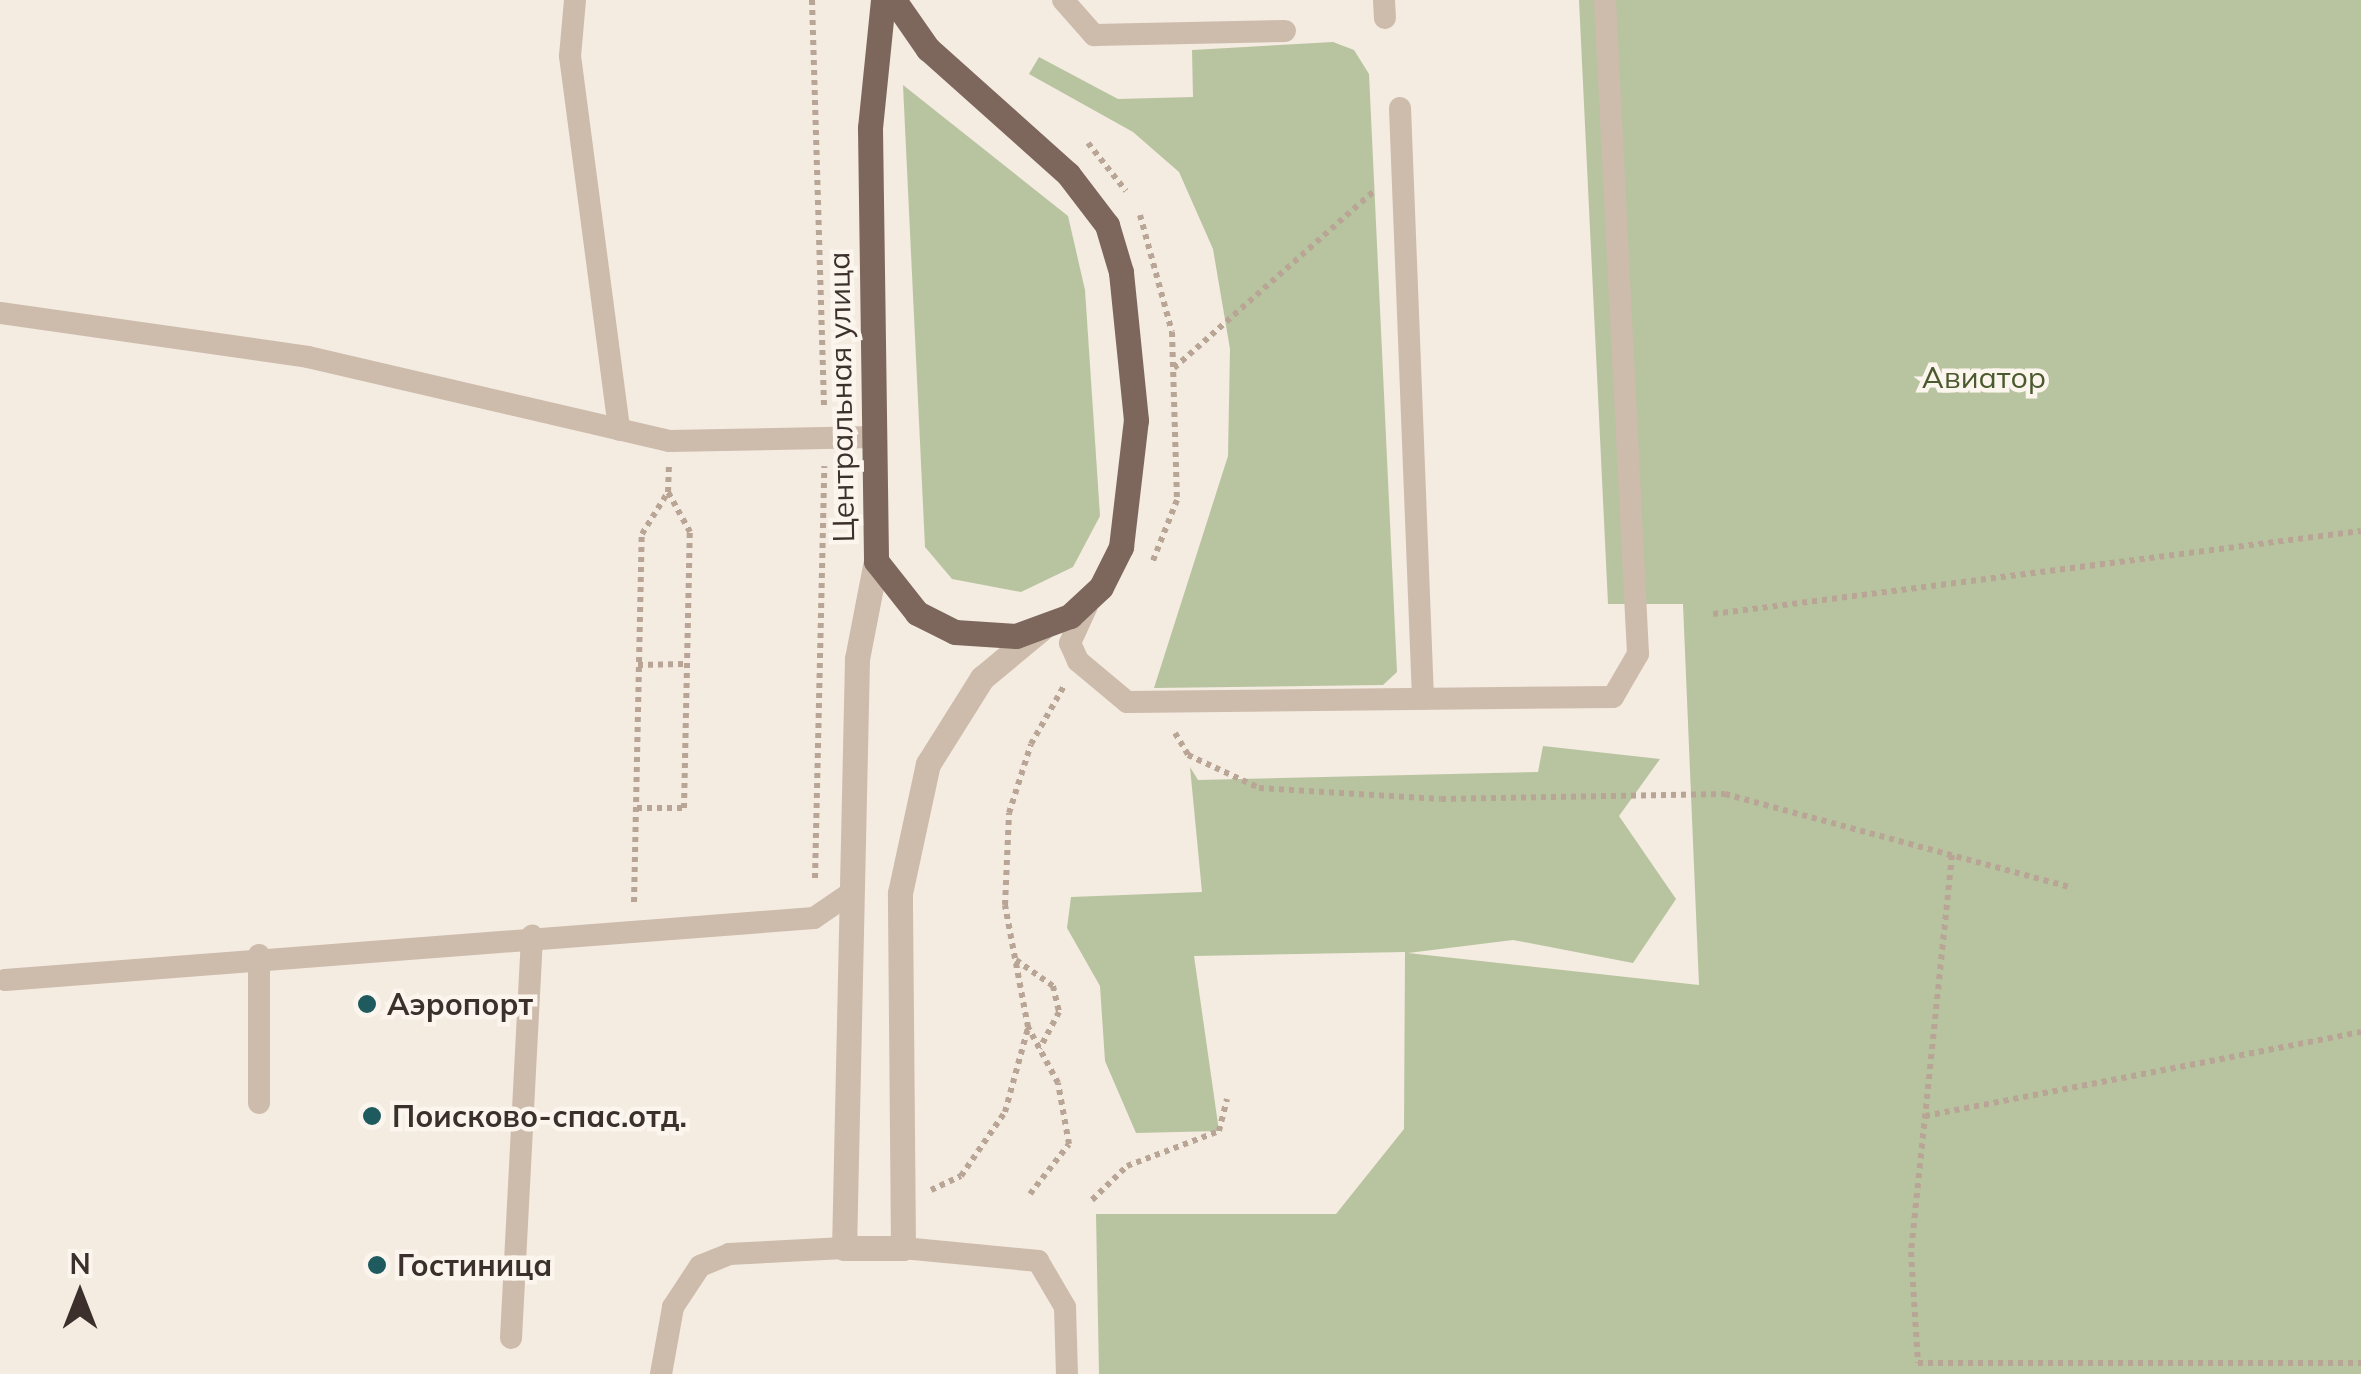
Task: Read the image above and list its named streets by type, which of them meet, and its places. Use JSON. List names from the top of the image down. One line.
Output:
{"streets":{"main road":["Центральная улица"]},"parks":["Авиатор"],"places":["Аэропорт","Поисково-спас.отд.","Гостиница"],"north":"top"}
